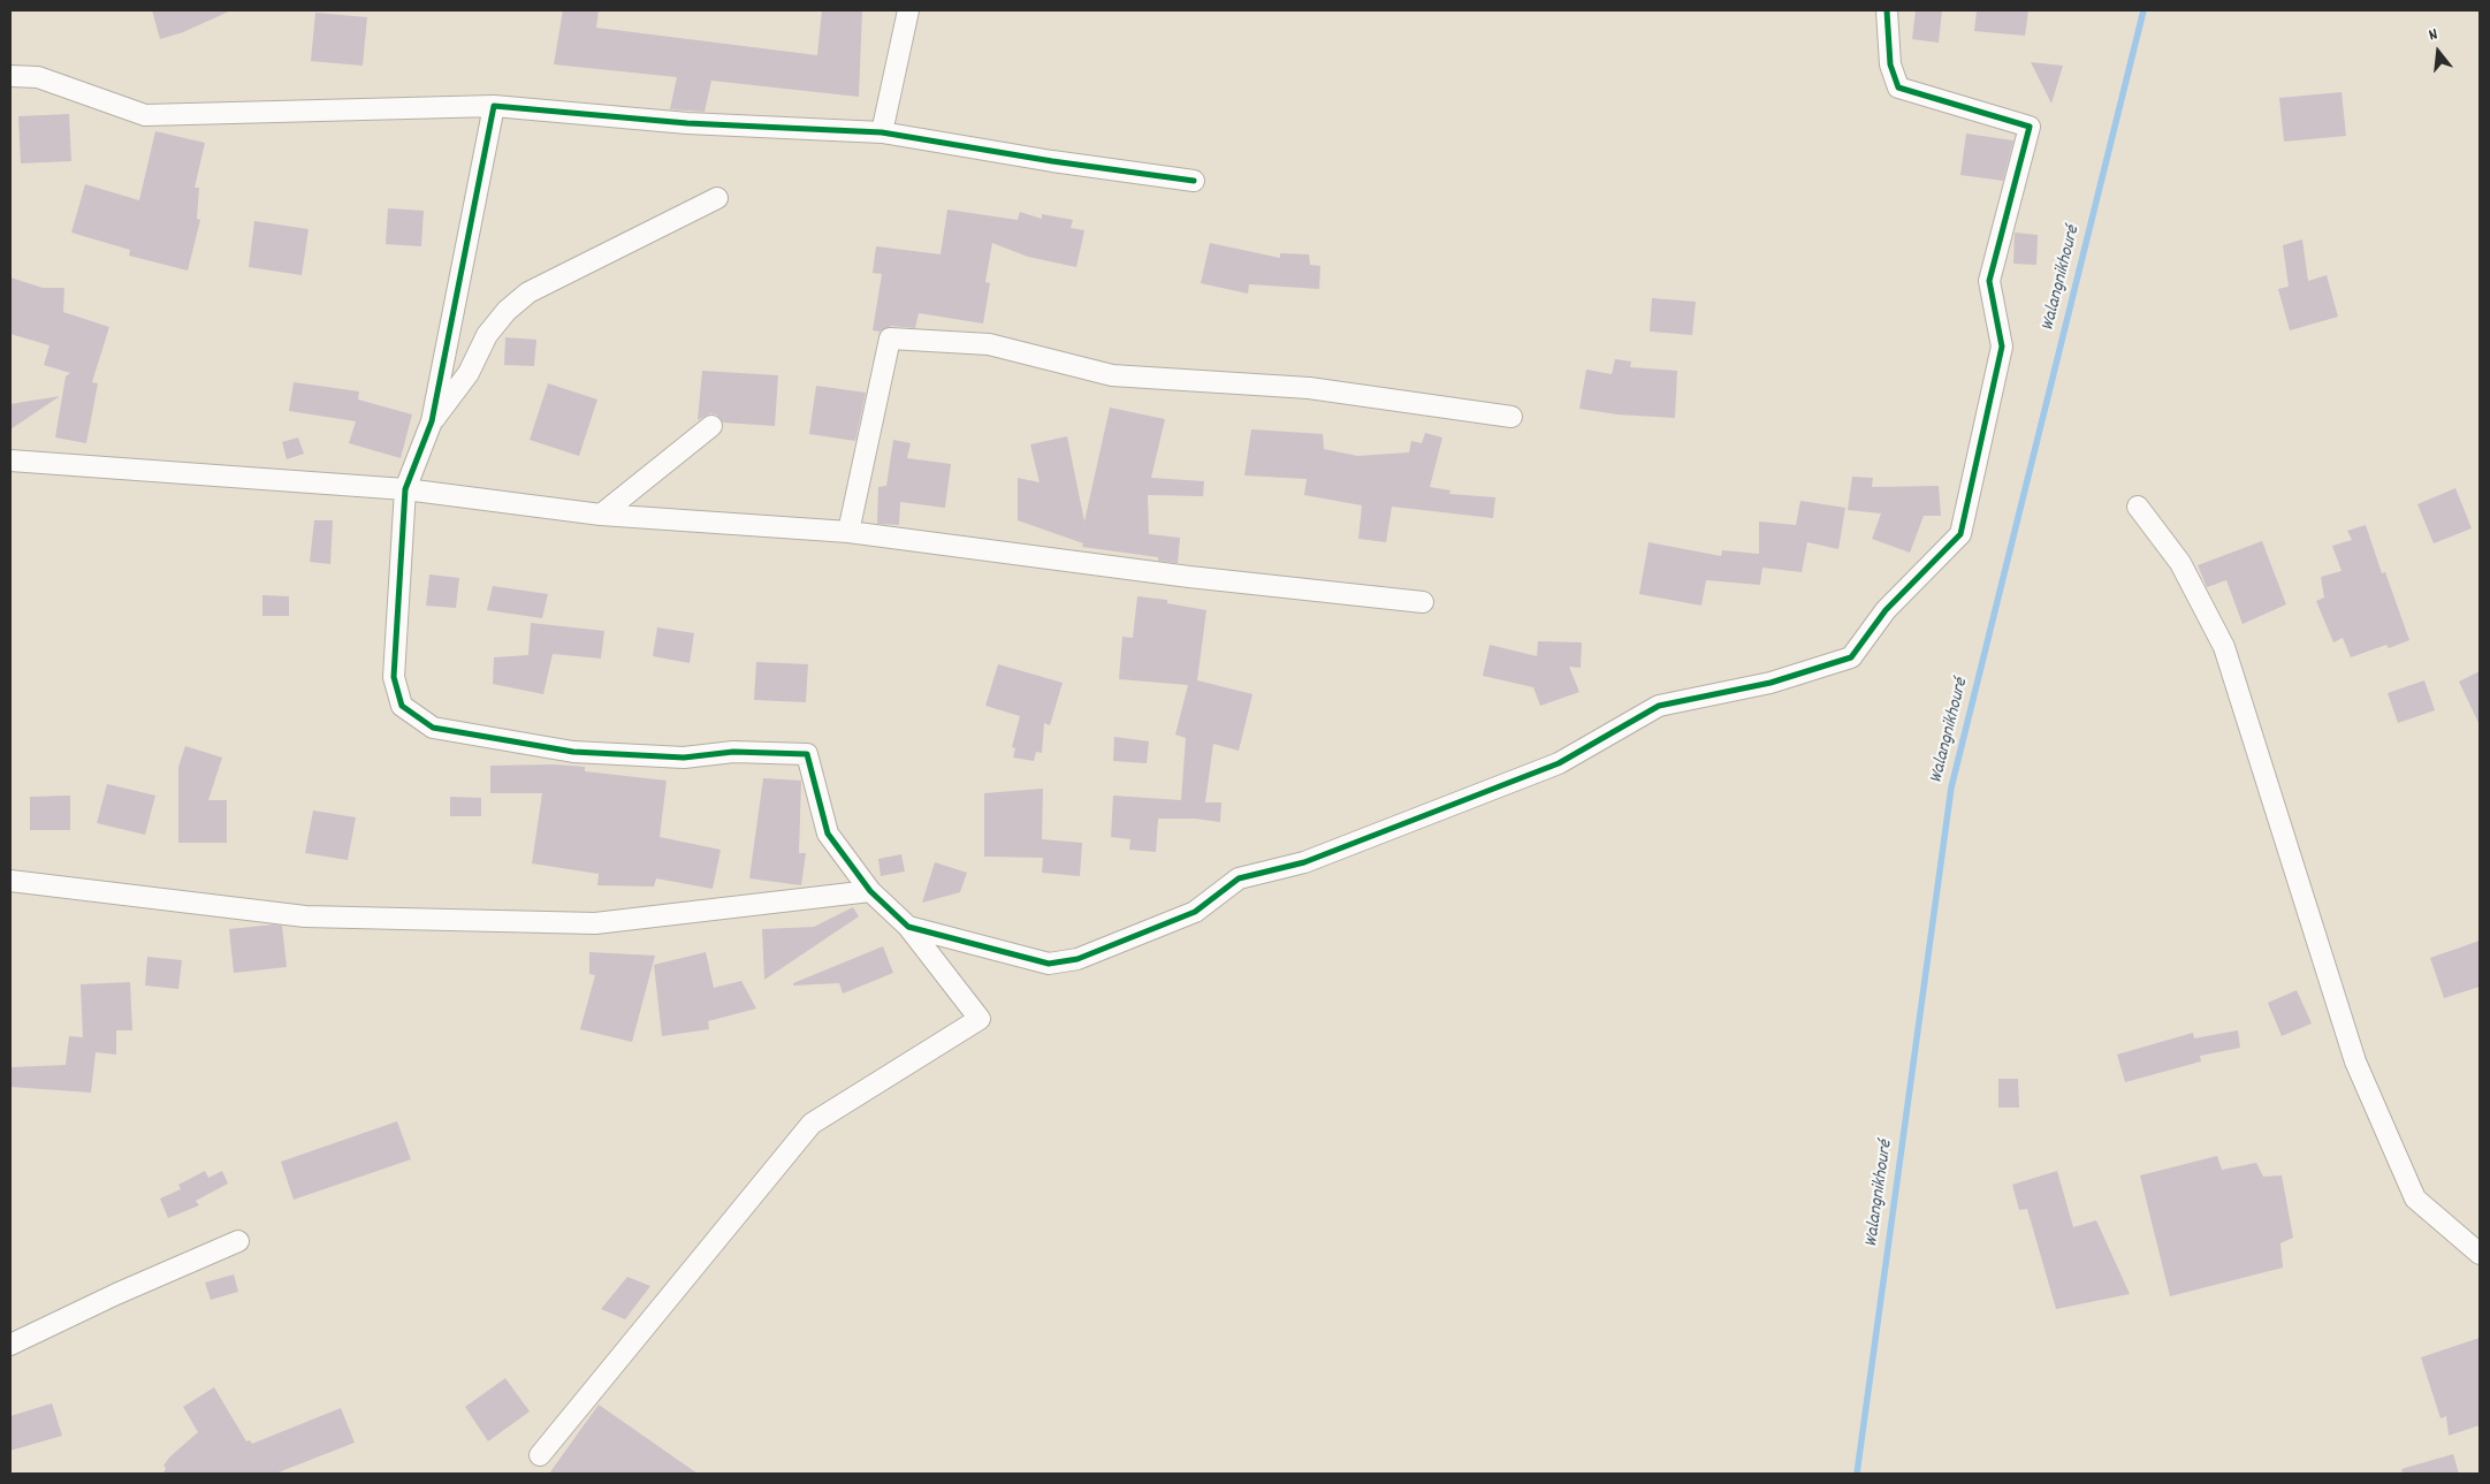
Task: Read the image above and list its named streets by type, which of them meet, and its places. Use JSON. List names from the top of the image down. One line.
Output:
{"water":["Walangnikhouré"],"north":"top"}
